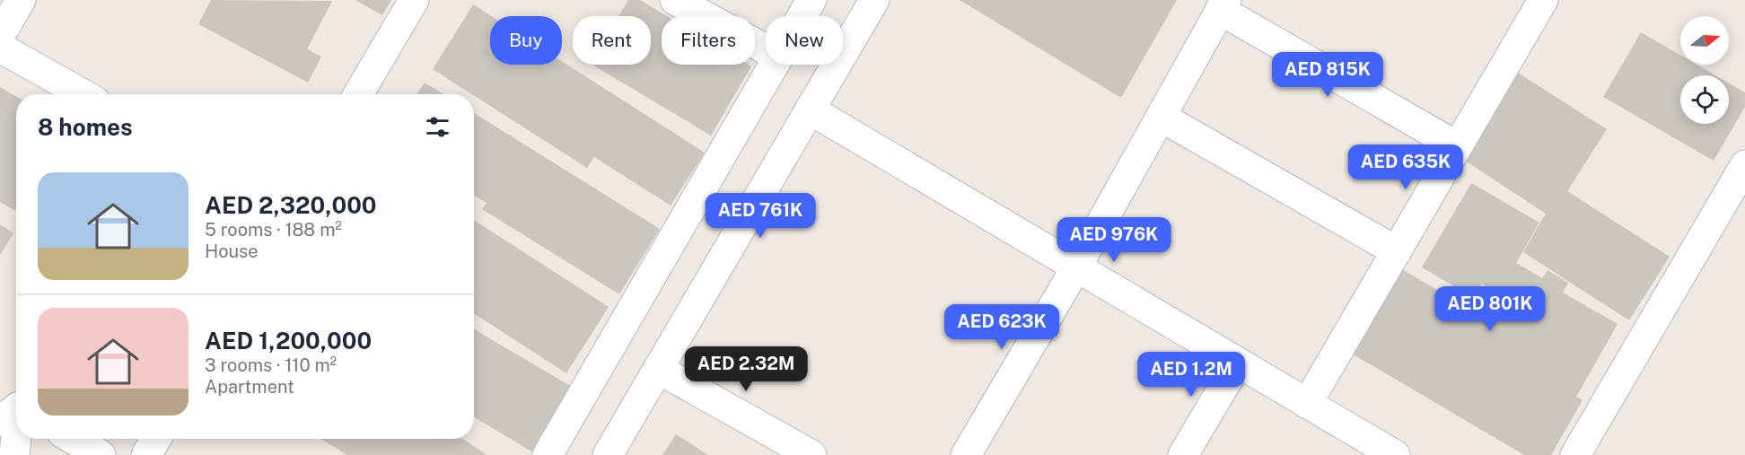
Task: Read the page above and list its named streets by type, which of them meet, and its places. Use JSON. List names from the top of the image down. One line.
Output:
{"north":"right","page":{"chip":["Buy","Rent","Filters","New"],"price":["AED 815K","AED 635K","AED 761K","AED 976K","AED 801K","AED 623K","AED 2.32M","AED 1.2M"],"heading":"8 homes","list":[{"name":"AED 2,320,000","note":"5 rooms · 188 m² · House"},{"name":"AED 1,200,000","note":"3 rooms · 110 m² · Apartment"}]}}
